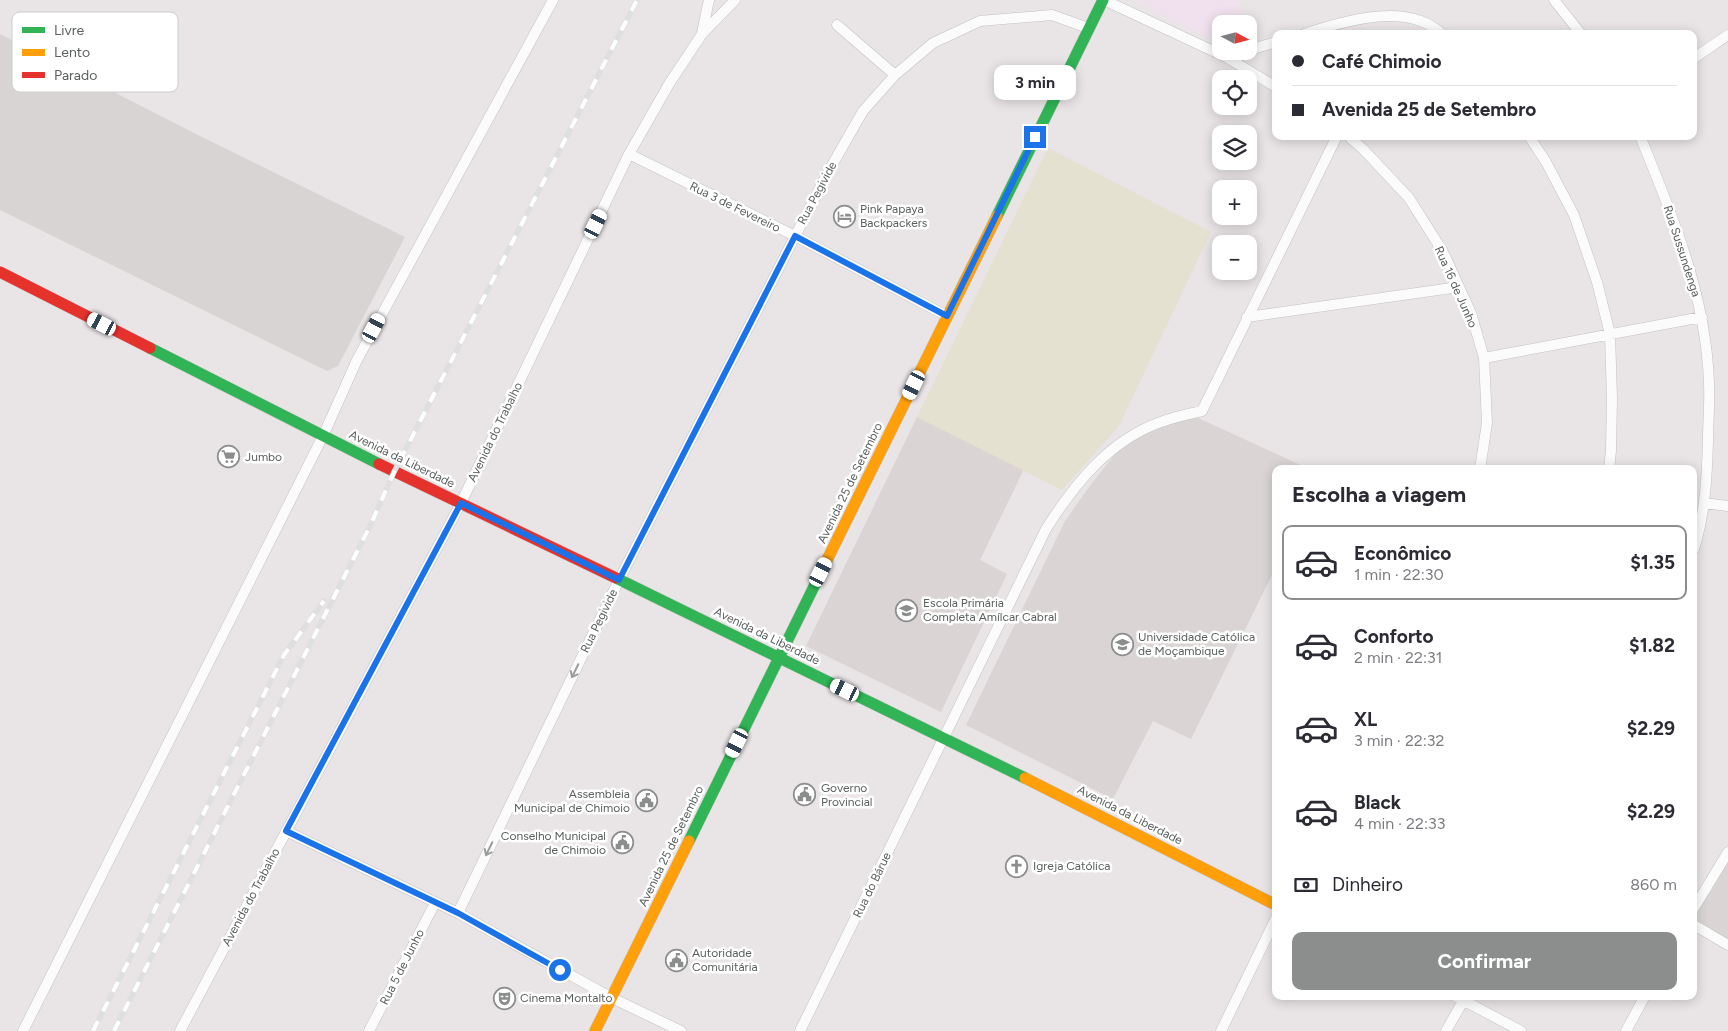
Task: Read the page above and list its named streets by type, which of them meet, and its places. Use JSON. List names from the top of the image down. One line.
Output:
{"streets":{"street":["Rua Pegivide","Rua 3 de Fevereiro","Rua Sussundenga","Rua 16 de Junho","Avenida do Trabalho","Avenida da Liberdade","Avenida 25 de Setembro","Rua do Bárue","Rua 5 de Junho"]},"crossings":[["Rua Pegivide","Rua 3 de Fevereiro"],["Rua Pegivide","Avenida da Liberdade"],["Rua Pegivide","Avenida 25 de Setembro"],["Rua 3 de Fevereiro","Avenida do Trabalho"],["Rua 3 de Fevereiro","Avenida 25 de Setembro"],["Avenida do Trabalho","Avenida da Liberdade"],["Avenida da Liberdade","Avenida 25 de Setembro"],["Avenida da Liberdade","Rua do Bárue"]],"places":{"hotel":["Pink Papaya Backpackers"],"supermarket":["Jumbo"],"school or university":["Escola Primária Completa Amílcar Cabral","Universidade Católica de Moçambique"],"public building":["Governo Provincial","Assembleia Municipal de Chimoio","Conselho Municipal de Chimoio","Autoridade Comunitária"],"church":["Igreja Católica"],"theatre":["Cinema Montalto"]},"legend":["Livre","Lento","Parado"],"north":"right","page":{"map_buttons":["+","−"],"banner":["Café Chimoio","Avenida 25 de Setembro"],"bubble":"3 min","heading":"Escolha a viagem","list":[{"name":"Econômico","note":"1 min · 22:30","value":"$1.35"},{"name":"Conforto","note":"2 min · 22:31","value":"$1.82"},{"name":"XL","note":"3 min · 22:32","value":"$2.29"},{"name":"Black","note":"4 min · 22:33","value":"$2.29"}],"pay":["Dinheiro","860 m"],"buttons":"Confirmar"}}
